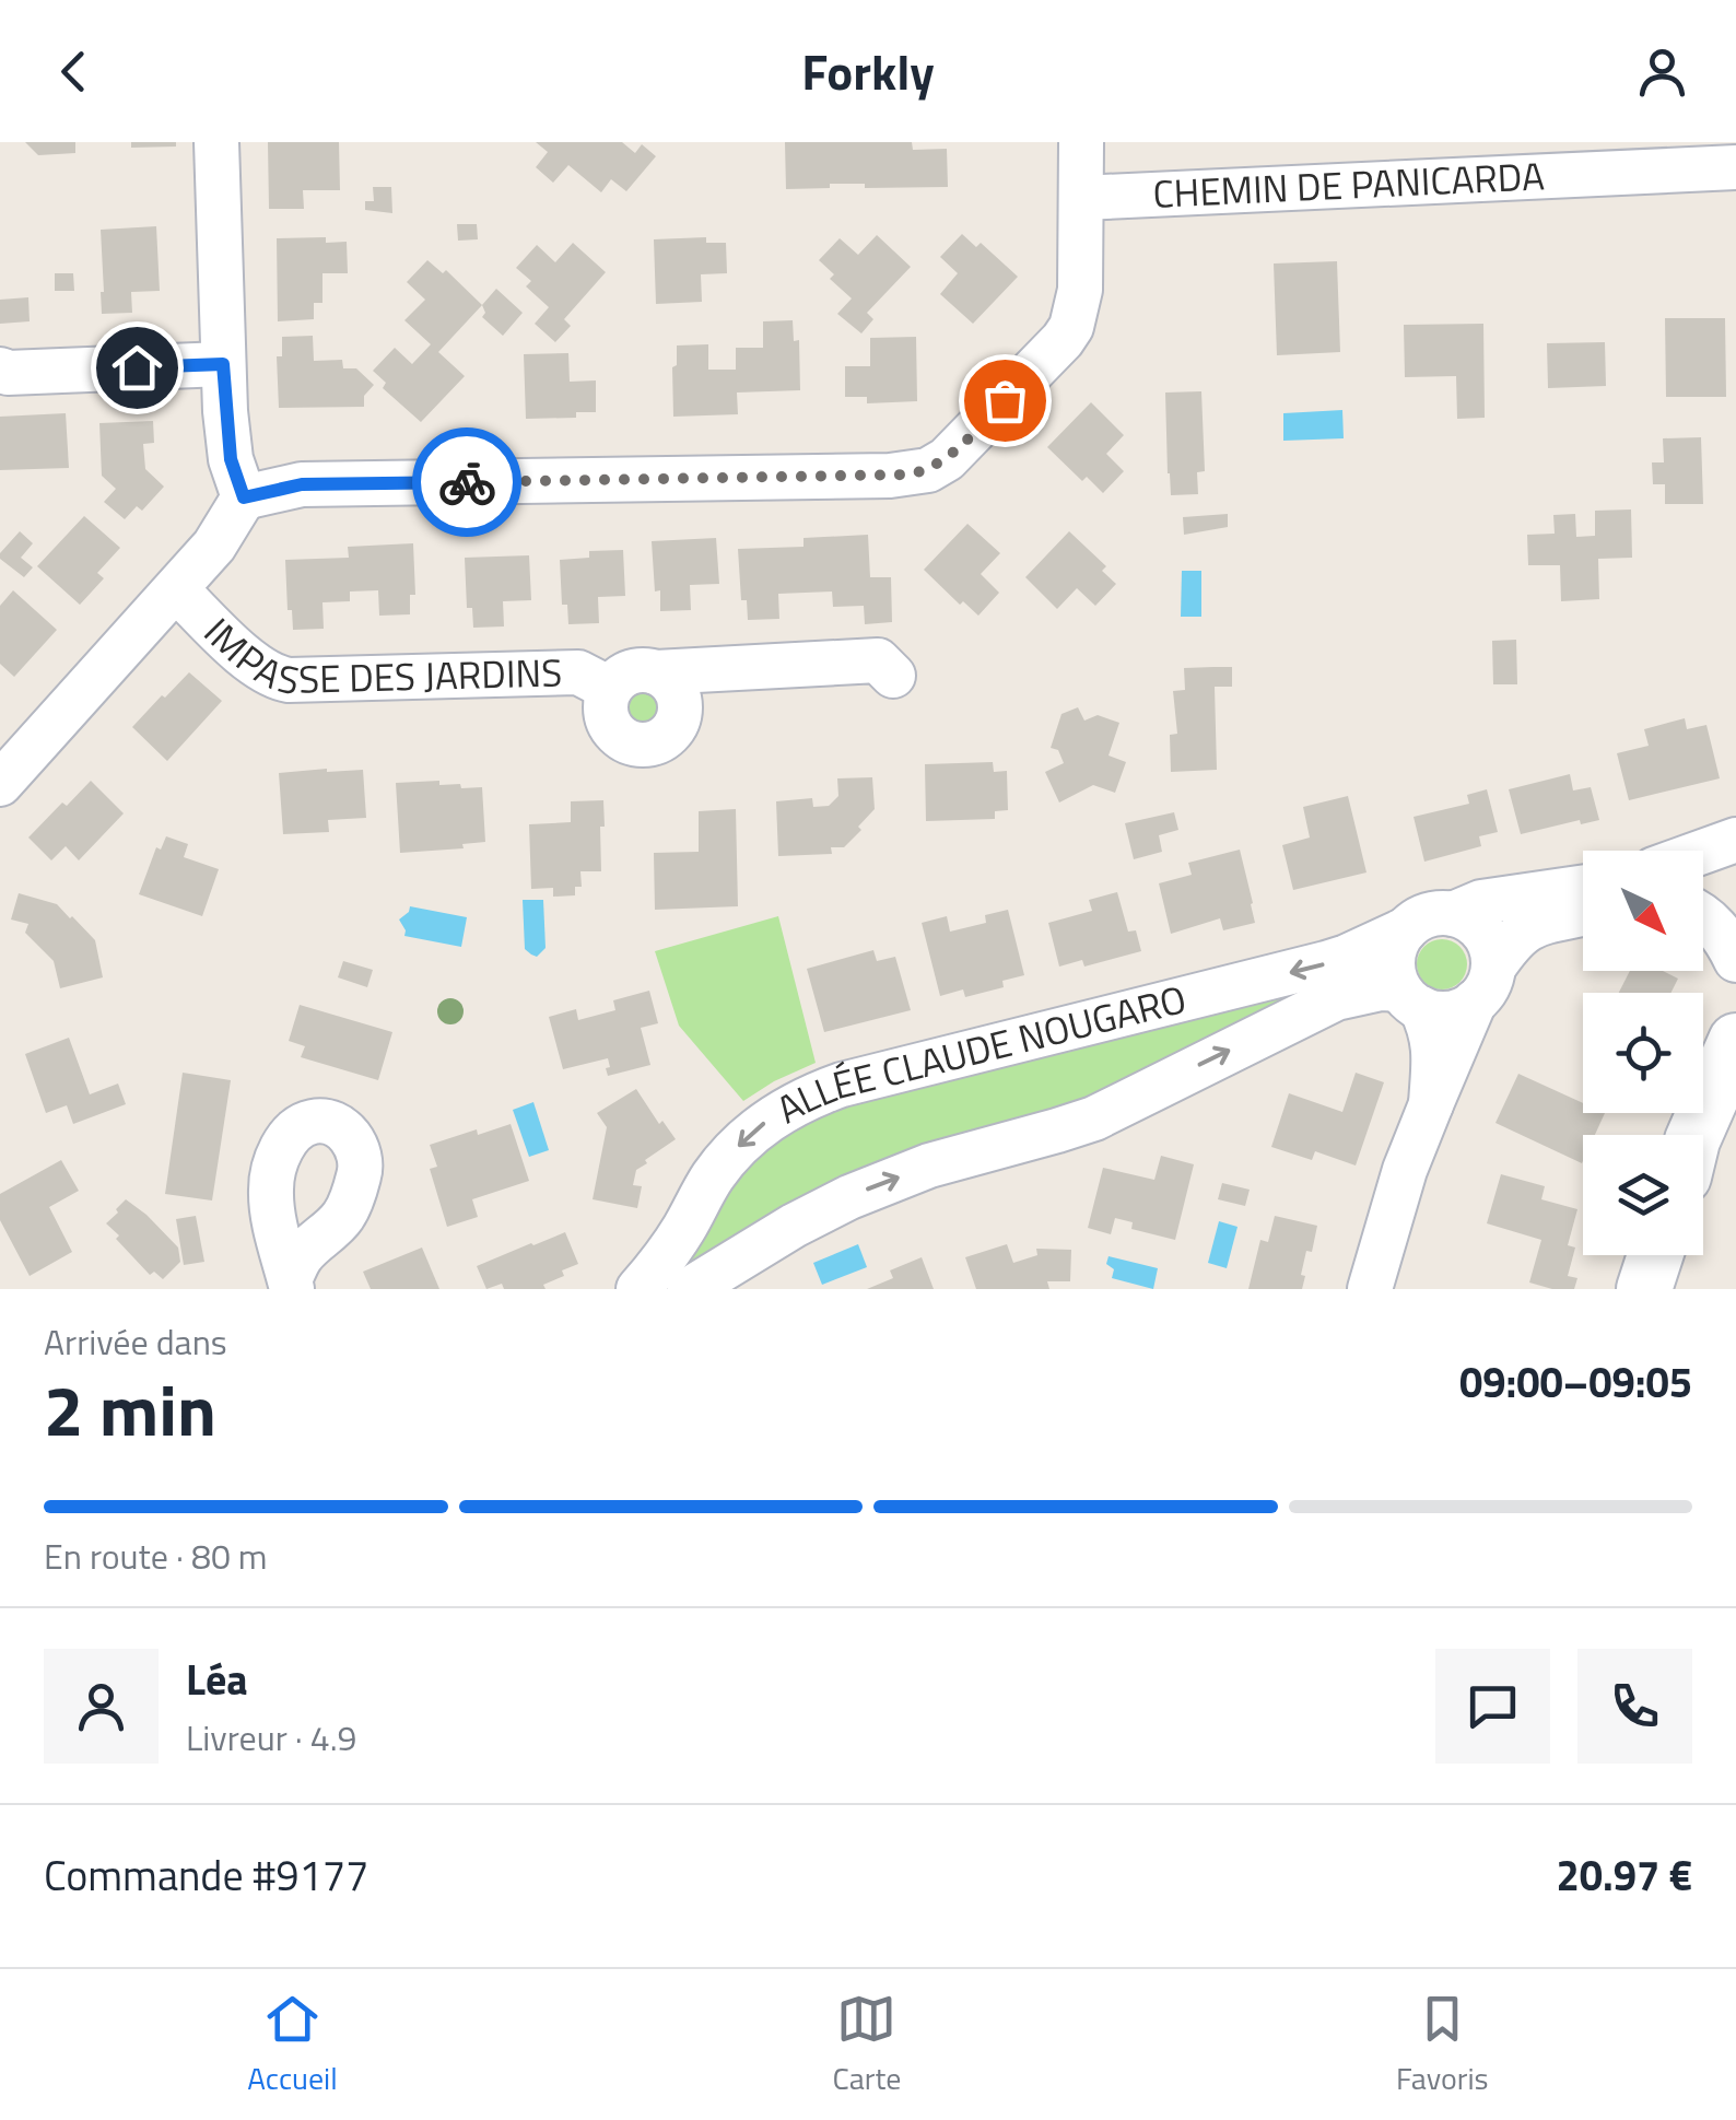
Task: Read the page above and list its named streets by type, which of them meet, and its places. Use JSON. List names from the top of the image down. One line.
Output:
{"streets":{"street":["CHEMIN DE PANICARDA","IMPASSE DES JARDINS","ALLÉE CLAUDE NOUGARO"]},"north":"bottom right","page":{"header":"Forkly","heading":["2 min","Arrivée dans","09:00–09:05"],"panel":["Léa","Livreur · 4.9","Commande #9177","20.97 €"],"bar":"En route · 80 m","tabs":["Accueil","Carte","Favoris"]}}
